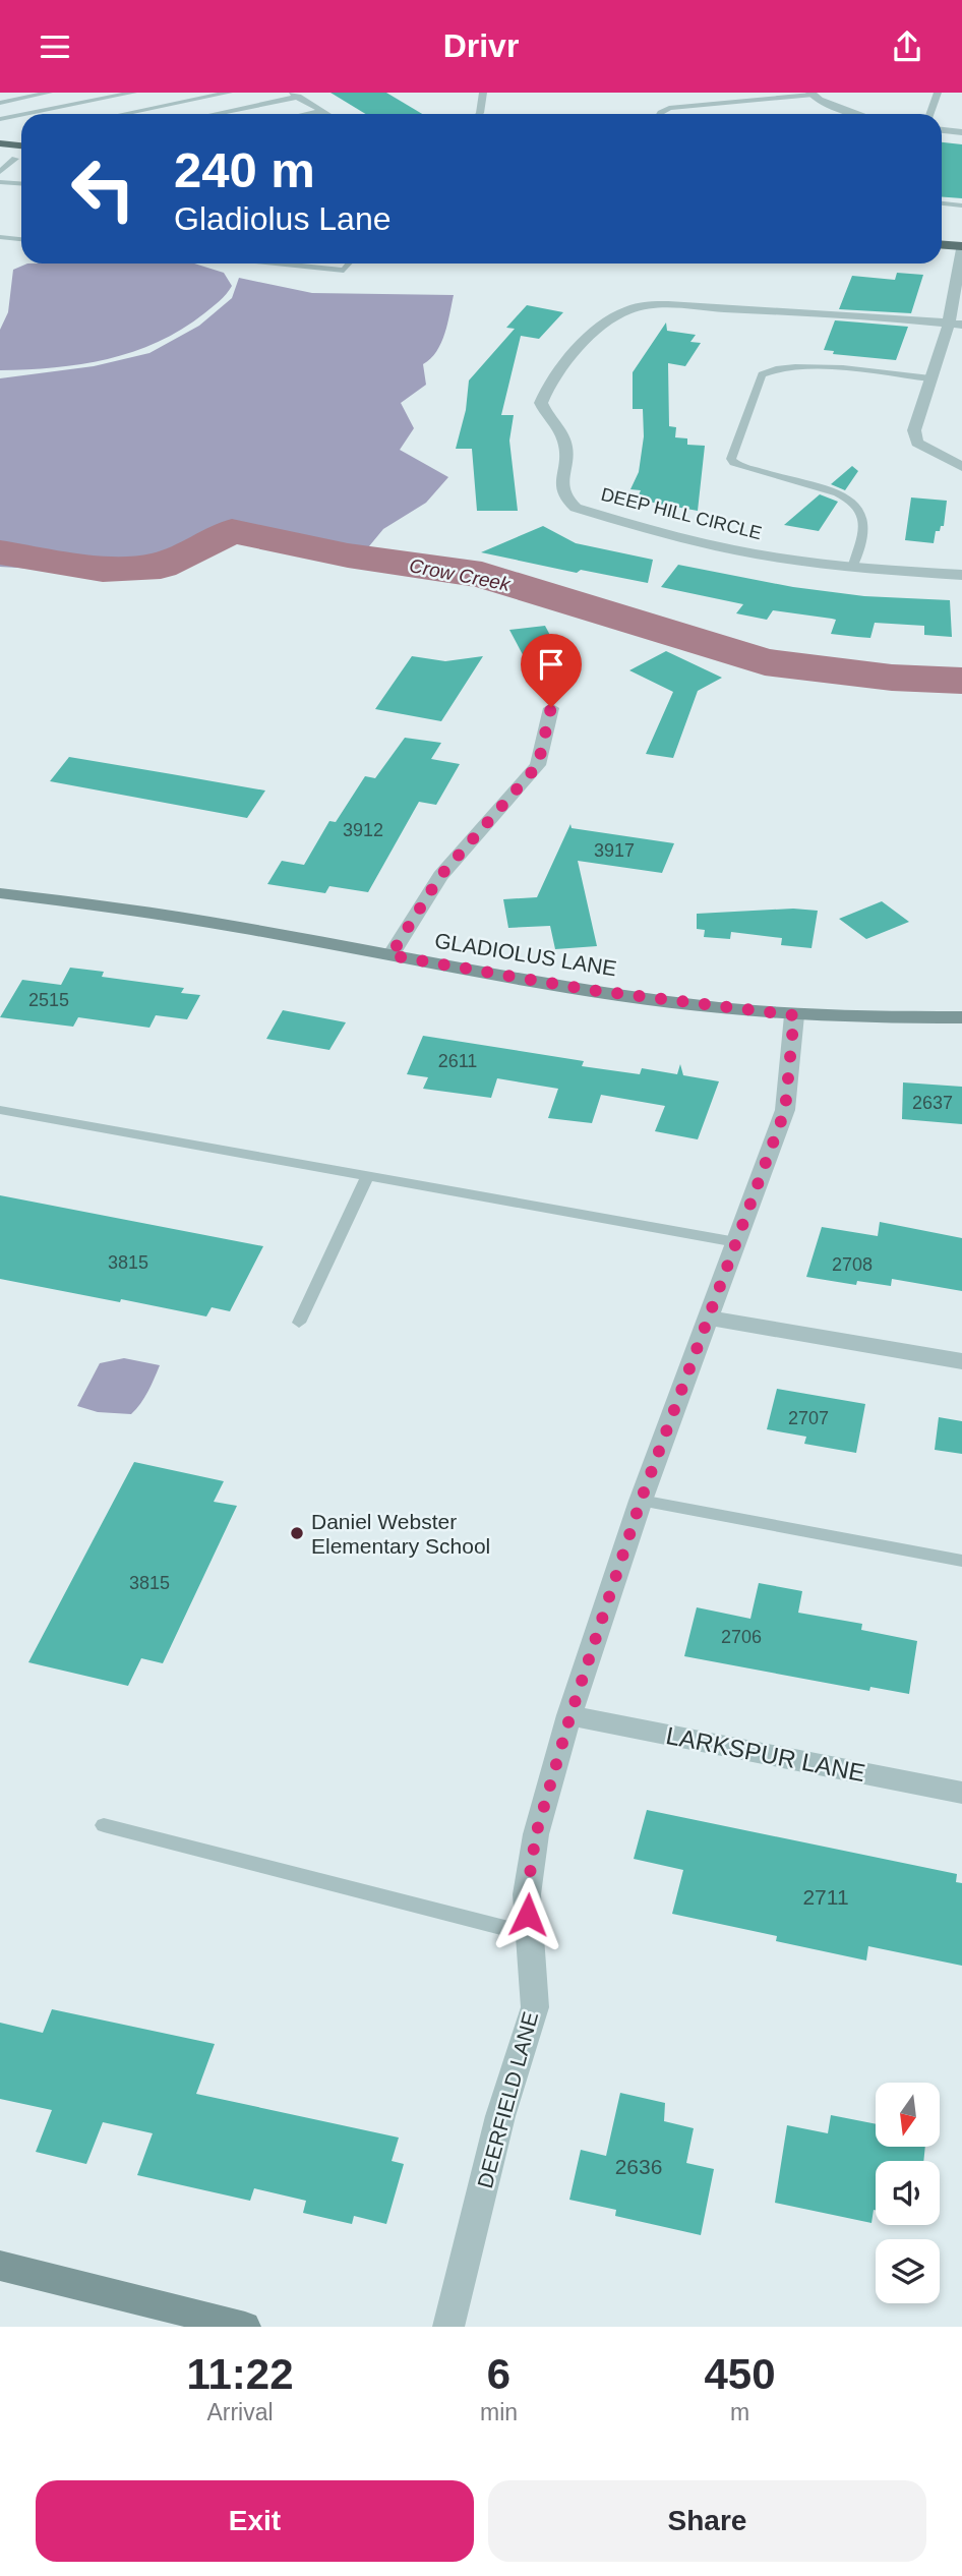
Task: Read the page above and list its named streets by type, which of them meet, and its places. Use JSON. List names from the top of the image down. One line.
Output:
{"streets":{"street":["DEEP HILL CIRCLE","GLADIOLUS LANE","LARKSPUR LANE","DEERFIELD LANE"]},"crossings":[["GLADIOLUS LANE","DEERFIELD LANE"],["LARKSPUR LANE","DEERFIELD LANE"]],"water":["Crow Creek"],"places":["Daniel Webster Elementary School"],"house_numbers":["3912","3917","2515","2611","2637","3815","2708","2707","3815","2706","2711","2636"],"north":"bottom","page":{"header":"Drivr","turn":["240 m","Gladiolus Lane"],"eta":["11:22","Arrival","6","min","450","m"],"buttons":["Exit","Share"]}}
